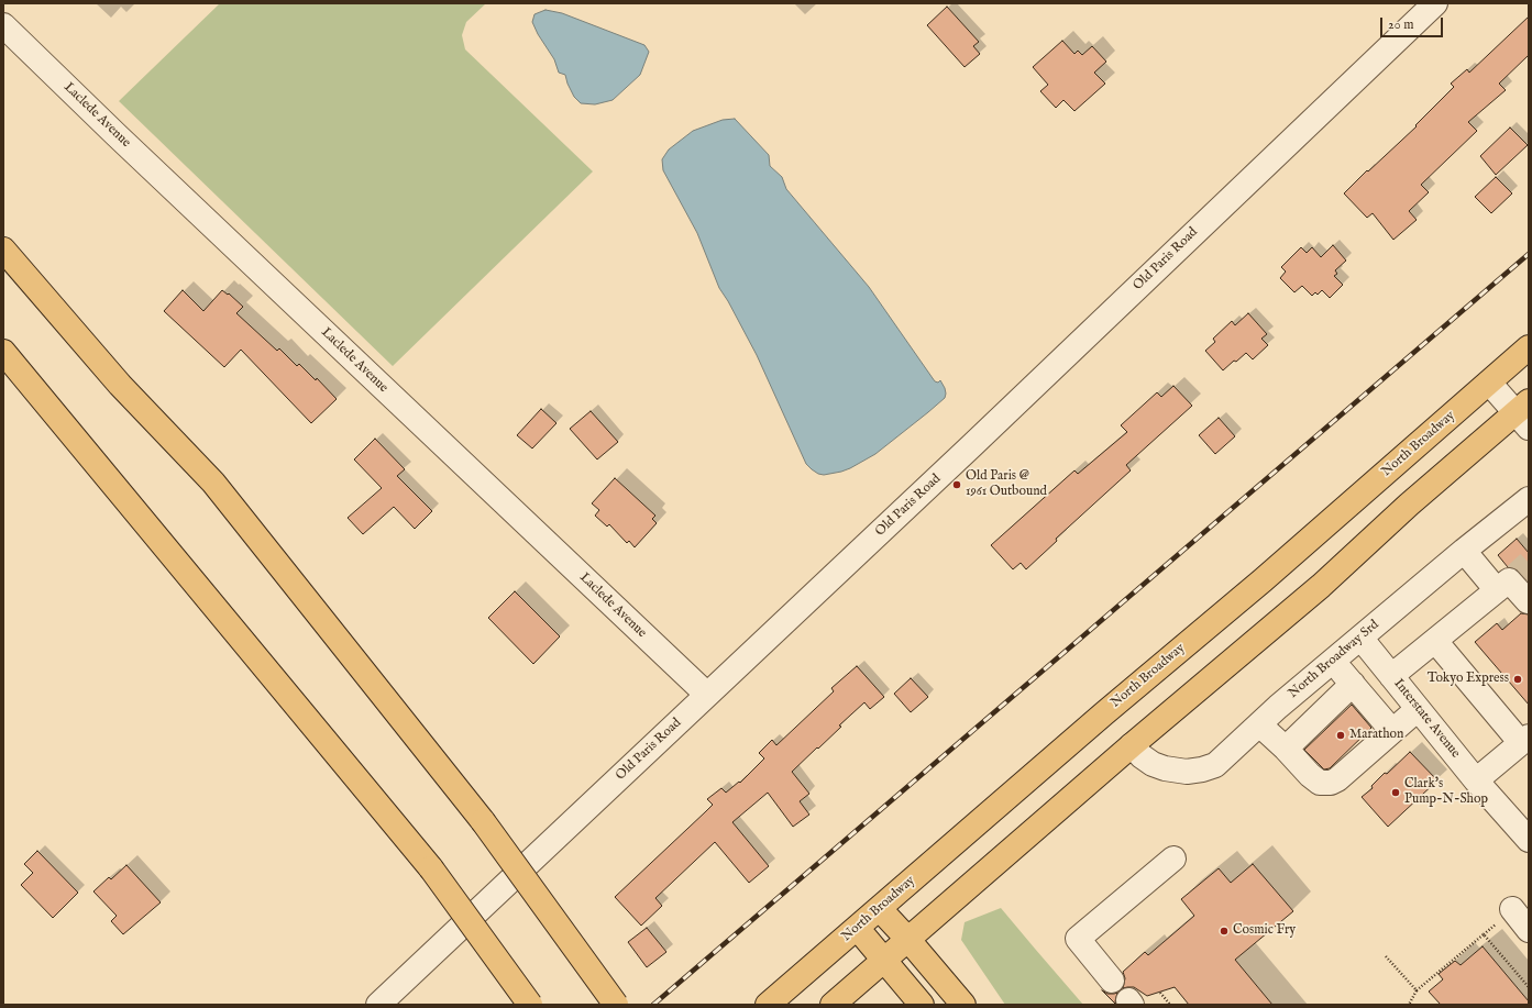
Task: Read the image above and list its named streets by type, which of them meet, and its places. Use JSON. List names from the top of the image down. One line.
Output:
{"streets":{"highway":["North Broadway"],"street":["Laclede Avenue","Old Paris Road","North Broadway Srd","Interstate Avenue"]},"crossings":[["Laclede Avenue","Old Paris Road"],["North Broadway Srd","Interstate Avenue"]],"places":["Old Paris @ 1961 Outbound","Tokyo Express","Marathon","Clark's Pump-N-Shop","Cosmic Fry"],"scale_bar":"20 m"}
